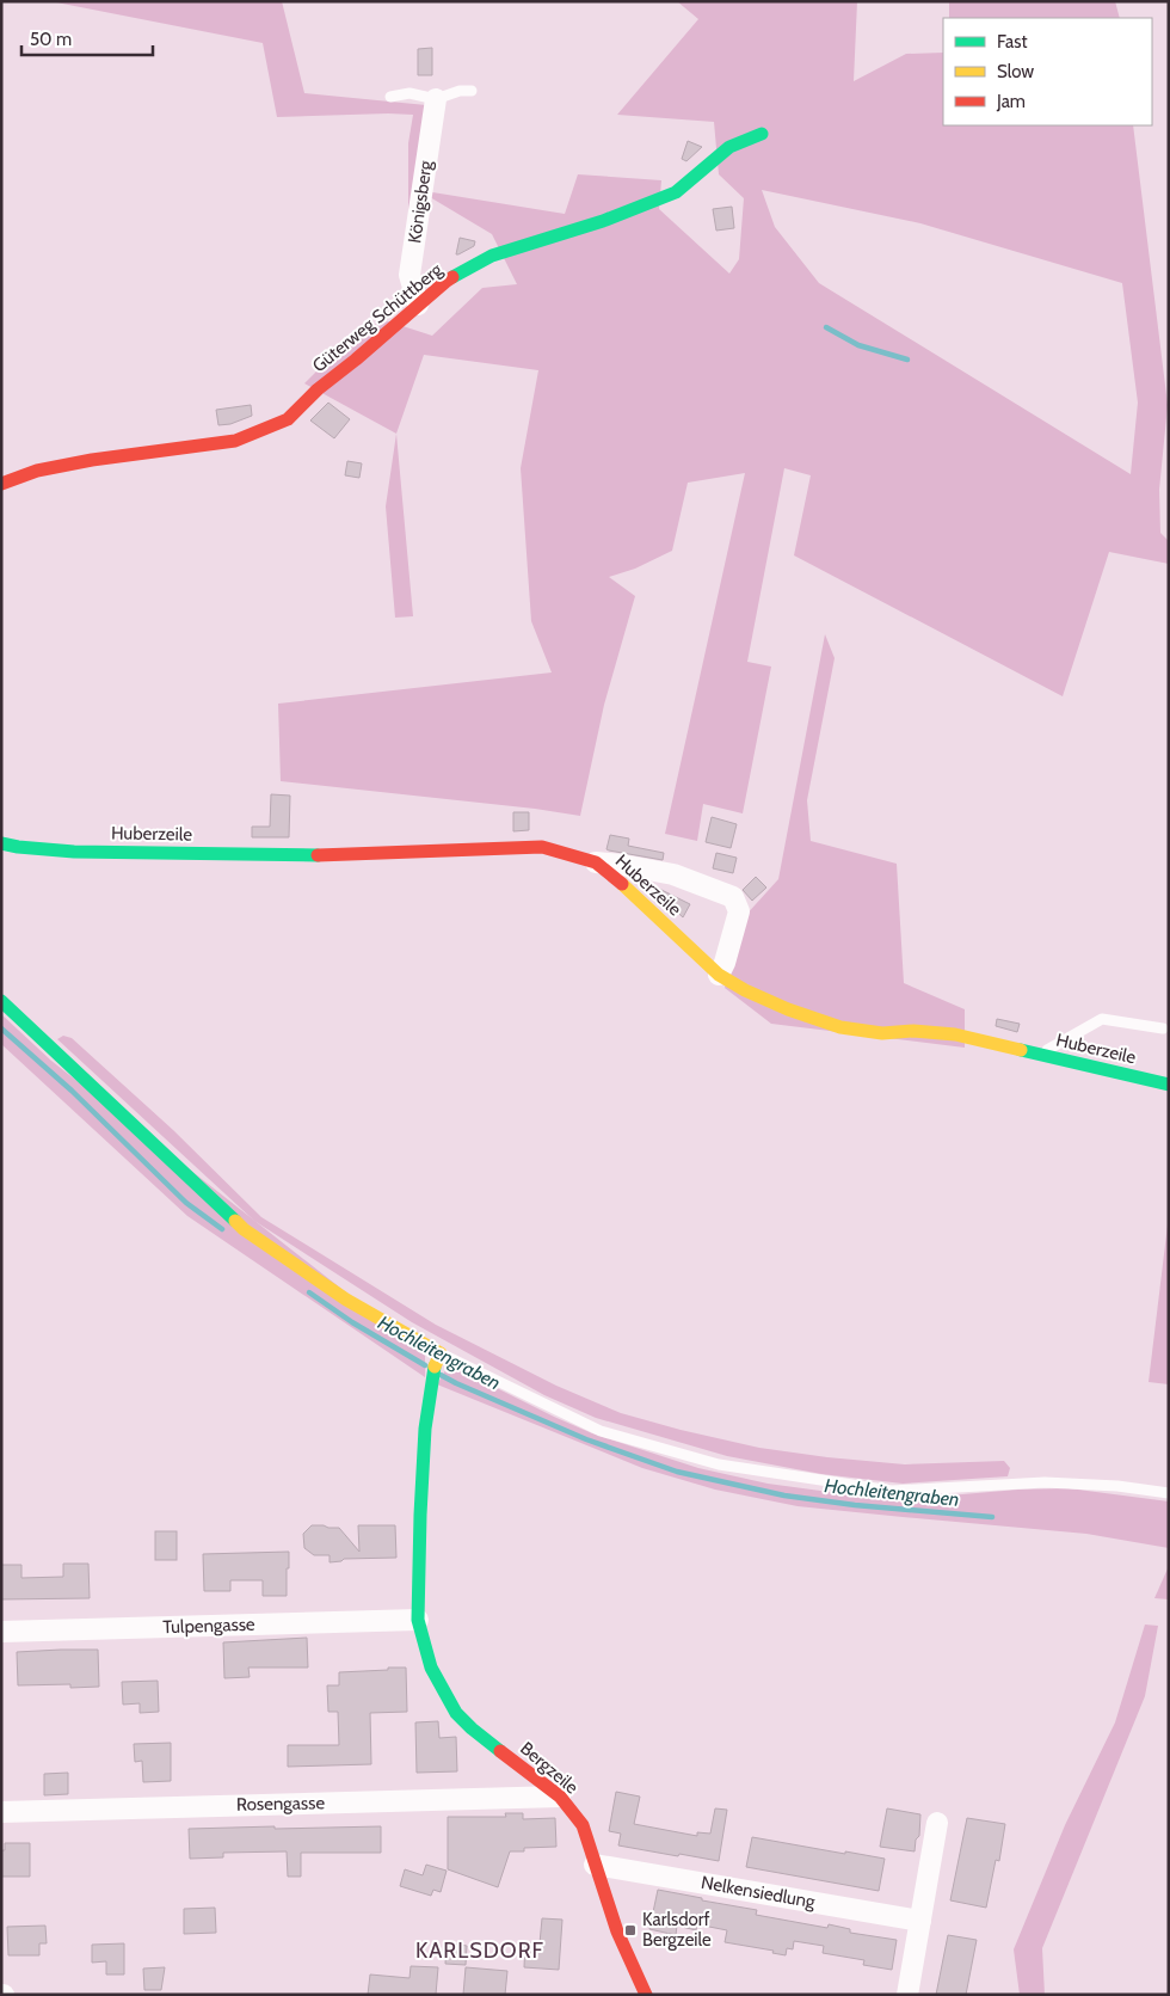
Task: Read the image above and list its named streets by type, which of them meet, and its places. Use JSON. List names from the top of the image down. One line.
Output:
{"streets":{"street":["Königsberg","Güterweg Schüttberg","Huberzeile","Tulpengasse","Bergzeile","Rosengasse","Nelkensiedlung"]},"crossings":[["Königsberg","Güterweg Schüttberg"],["Tulpengasse","Bergzeile"],["Bergzeile","Rosengasse"],["Bergzeile","Nelkensiedlung"]],"districts":["KARLSDORF"],"water":["Hochleitengraben"],"places":{"transit":["Karlsdorf Bergzeile"]},"legend":["Fast","Slow","Jam"],"scale_bar":"50 m"}
